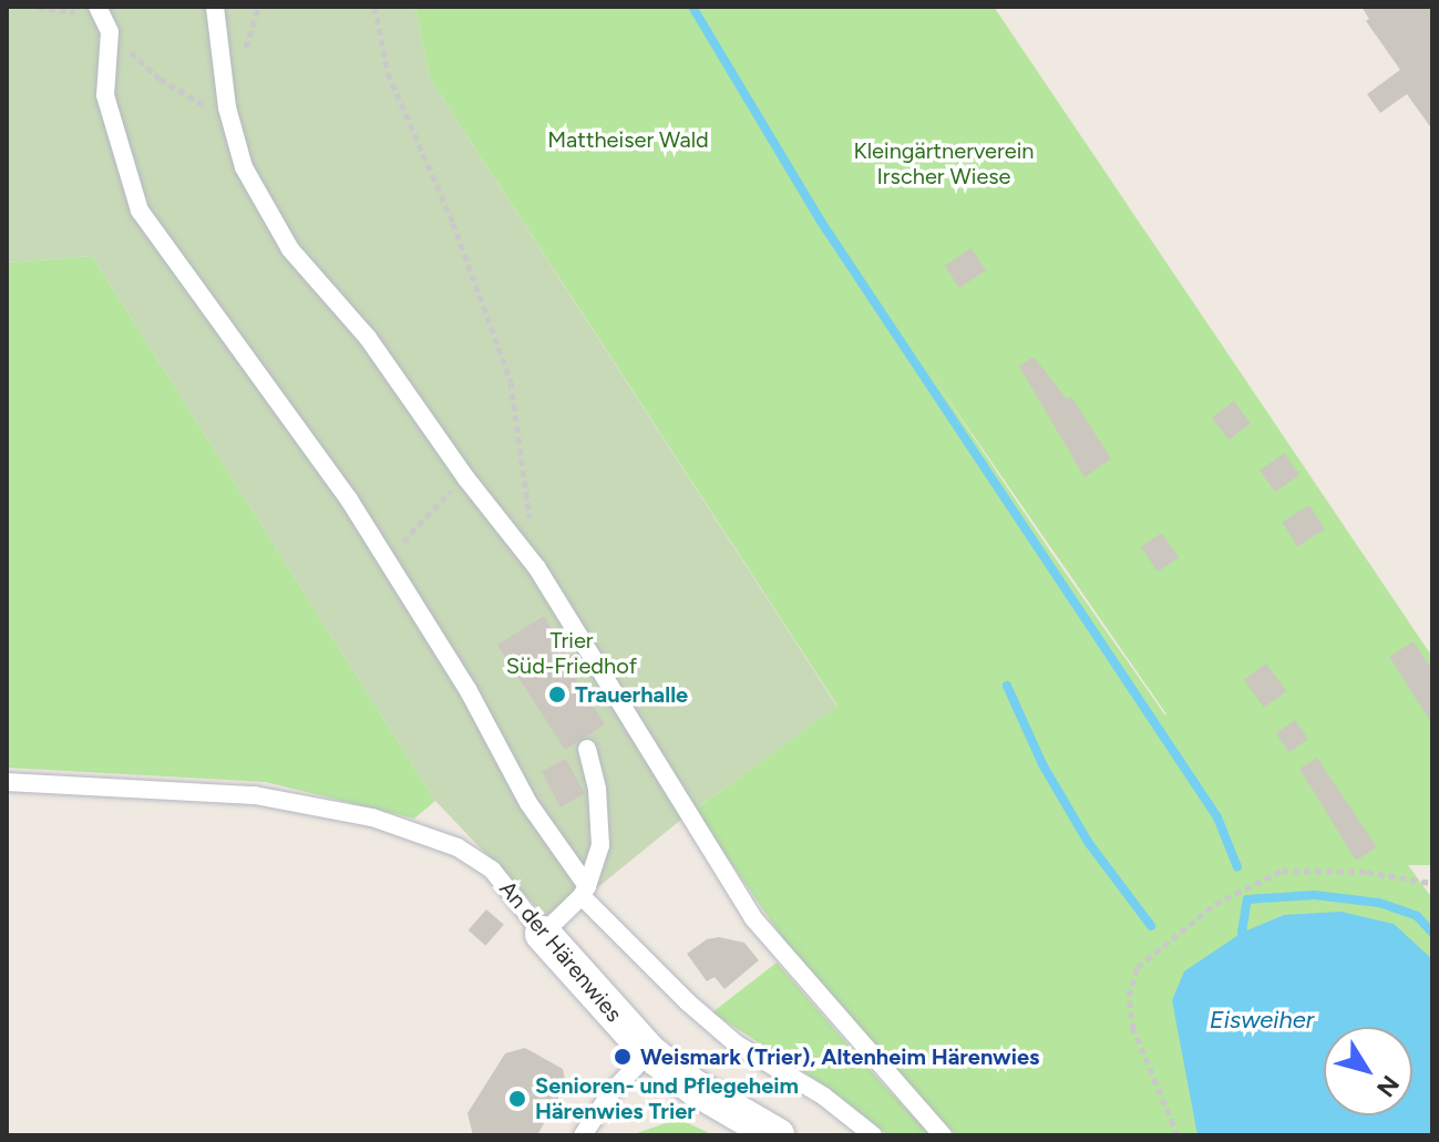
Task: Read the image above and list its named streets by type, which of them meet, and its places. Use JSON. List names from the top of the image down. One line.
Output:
{"streets":{"street":["An der Härenwies"]},"water":["Eisweiher"],"parks":["Mattheiser Wald","Kleingärtnerverein Irscher Wiese","Trier Süd-Friedhof"],"places":["Trauerhalle","Weismark (Trier), Altenheim Härenwies","Senioren- und Pflegeheim Härenwies Trier"],"north":"bottom right"}
